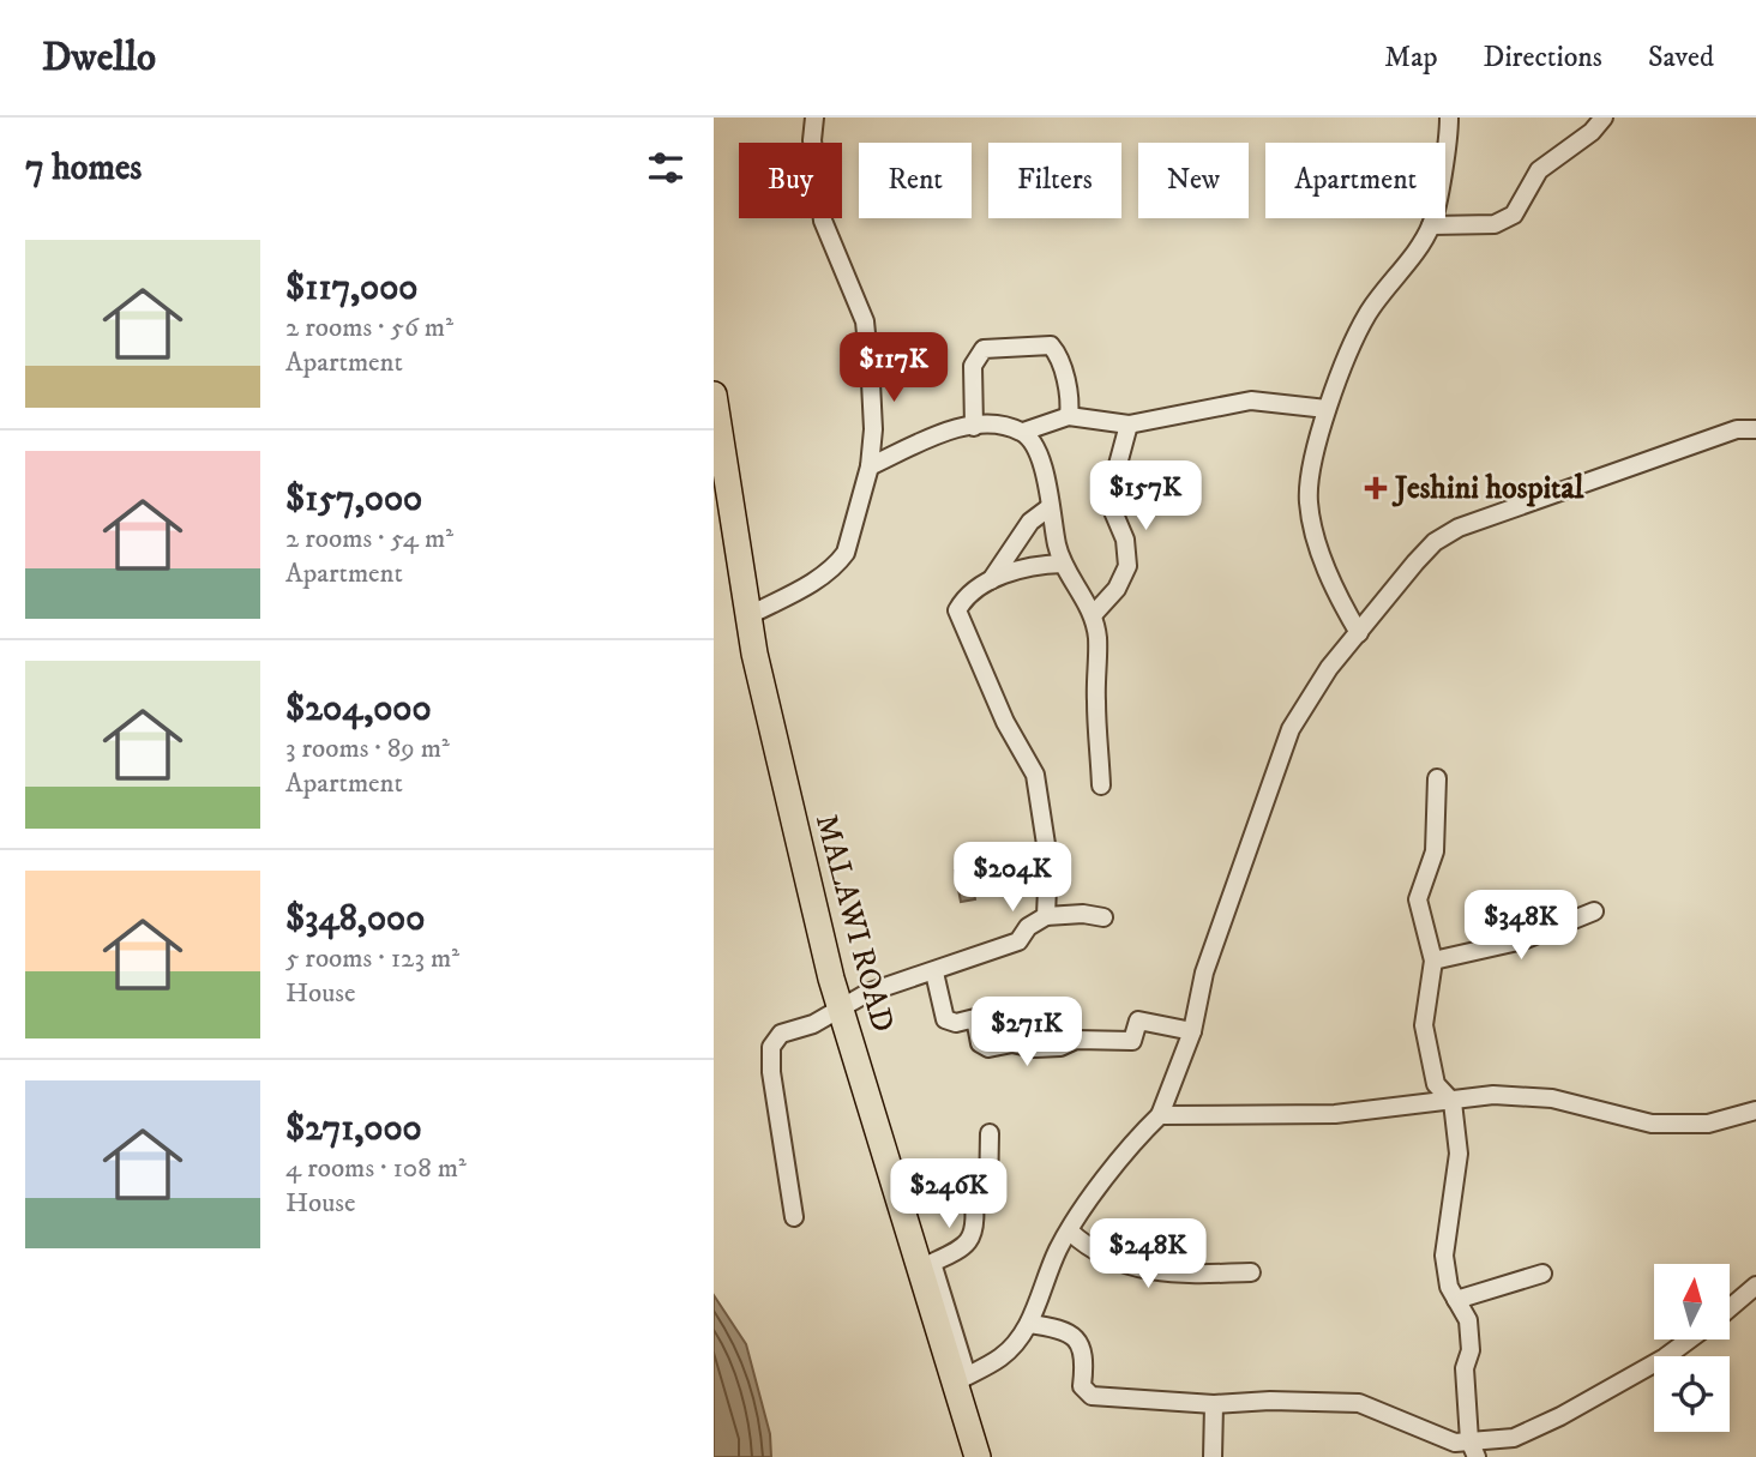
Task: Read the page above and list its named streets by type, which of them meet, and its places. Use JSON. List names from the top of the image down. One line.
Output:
{"streets":{"main road":["MALAWI ROAD"]},"places":{"health":["Jeshini hospital"]},"north":"top","page":{"header":"Dwello","nav":["Map","Directions","Saved"],"heading":"7 homes","chip":["Buy","Rent","Filters","New","Apartment"],"list":[{"name":"$117,000","note":"2 rooms · 56 m² · Apartment"},{"name":"$157,000","note":"2 rooms · 54 m² · Apartment"},{"name":"$204,000","note":"3 rooms · 89 m² · Apartment"},{"name":"$348,000","note":"5 rooms · 123 m² · House"},{"name":"$271,000","note":"4 rooms · 108 m² · House"}],"price":["$117K","$157K","$204K","$348K","$271K","$246K","$248K"]}}
